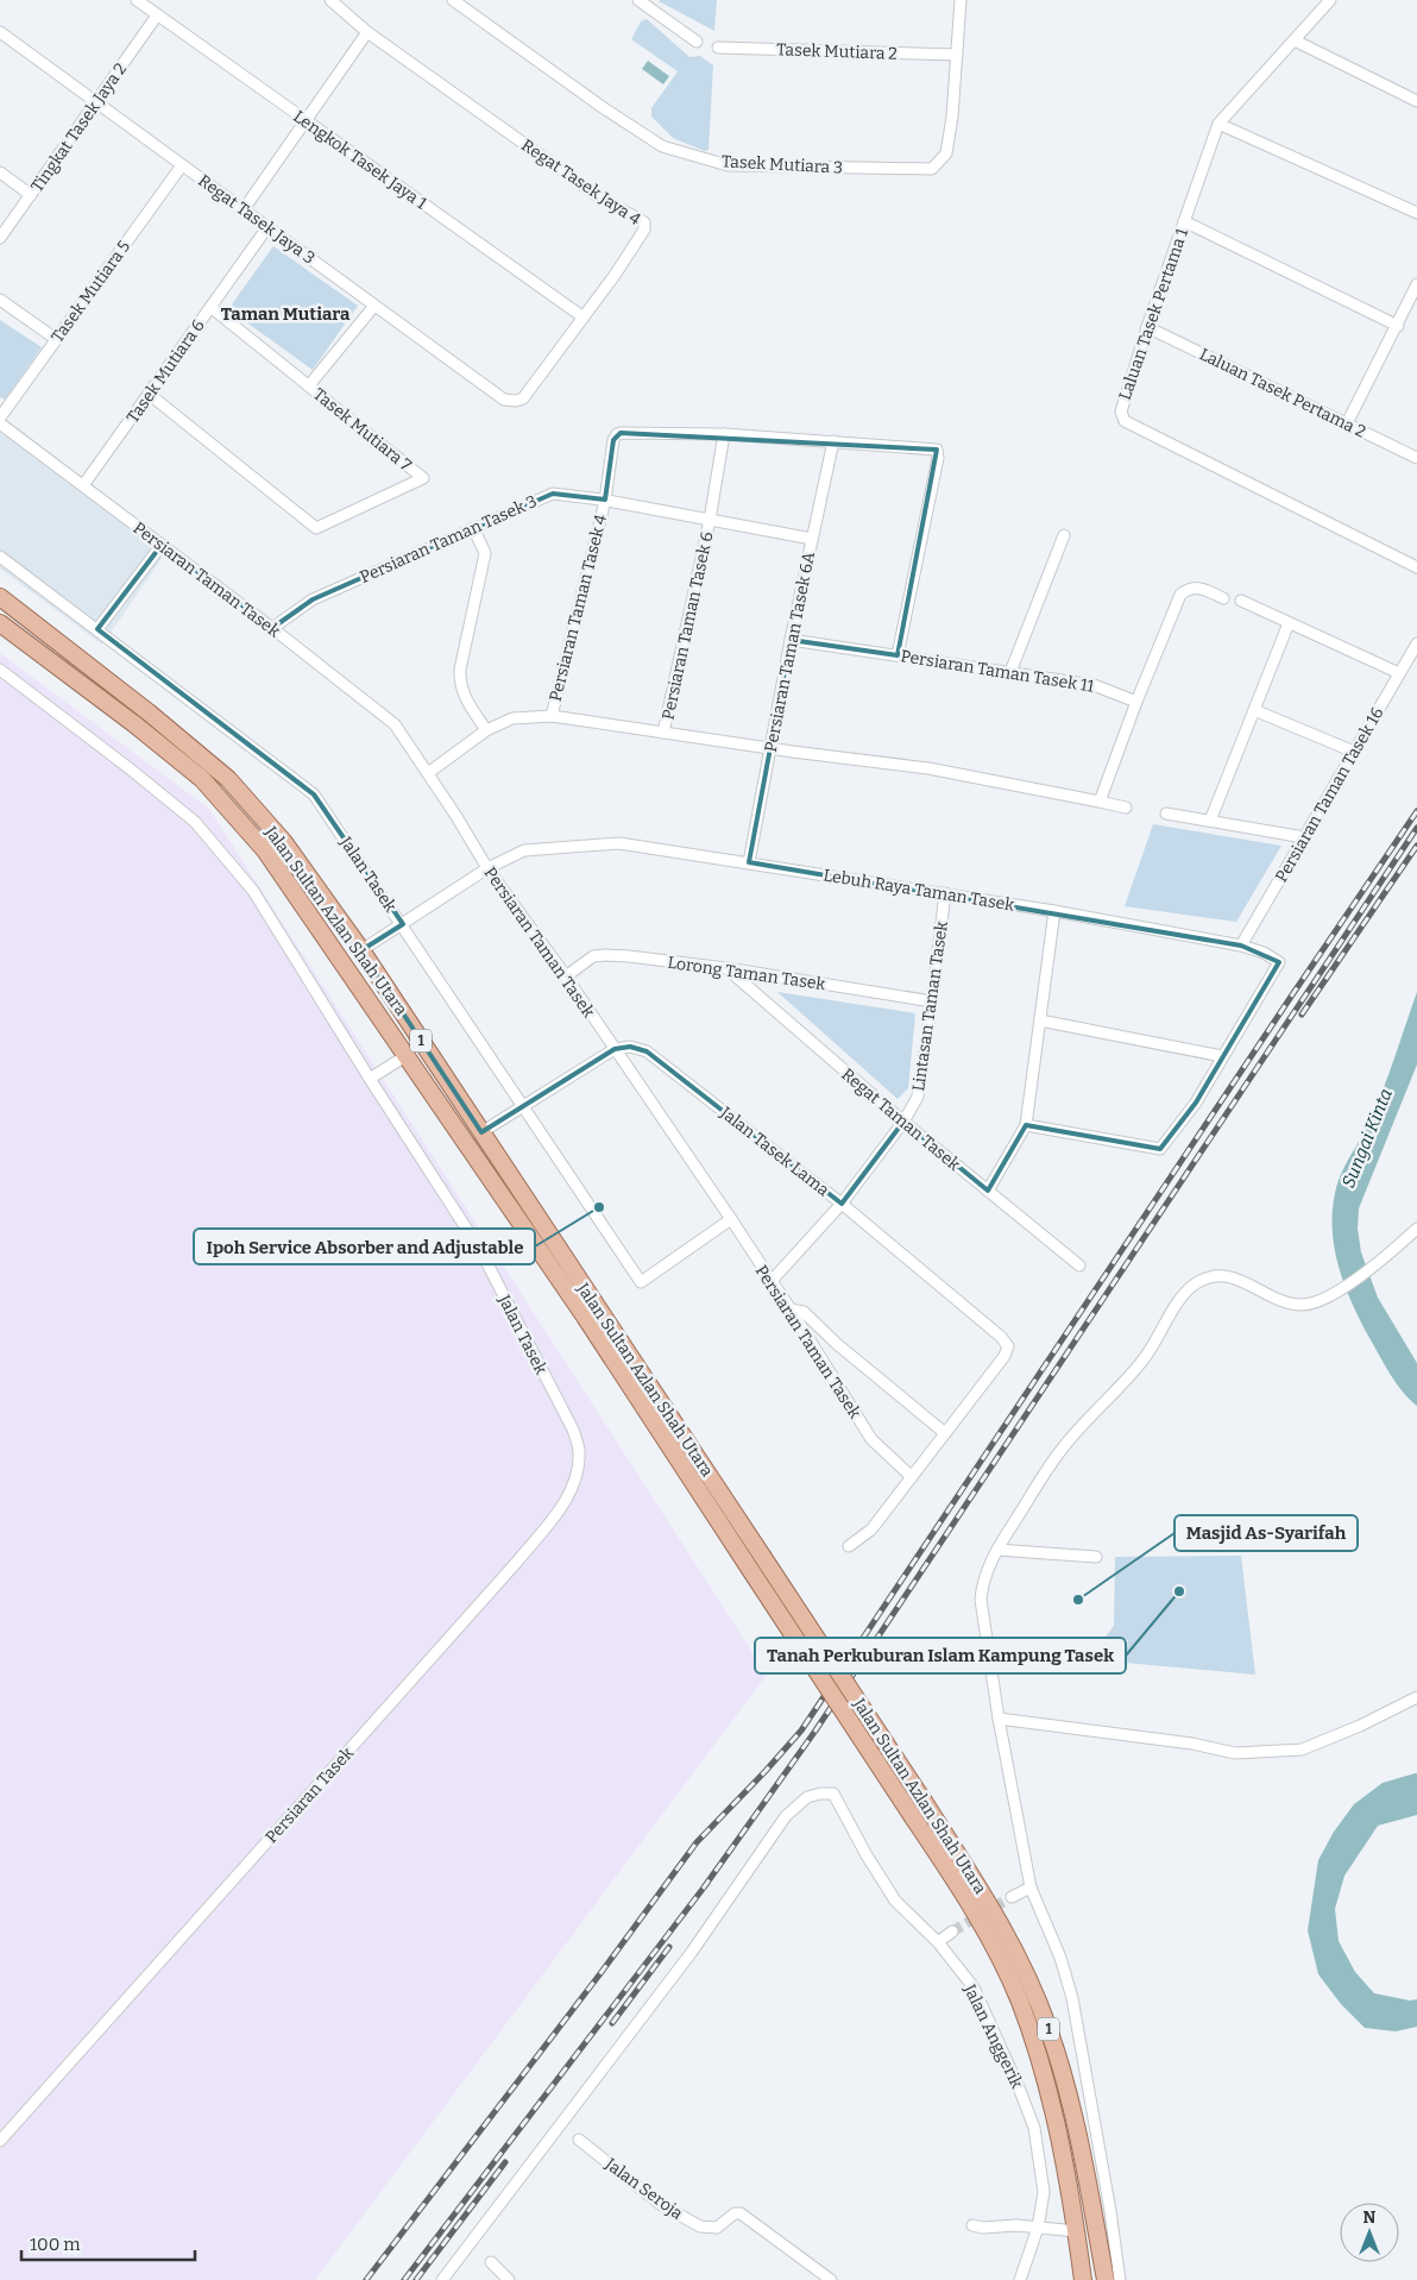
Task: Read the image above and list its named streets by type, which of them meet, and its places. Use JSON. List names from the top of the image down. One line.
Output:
{"streets":{"main road":["Jalan Sultan Azlan Shah Utara","1"],"street":["Tasek Mutiara 2","Tingkat Tasek Jaya 2","Lengkok Tasek Jaya 1","Tasek Mutiara 3","Regat Tasek Jaya 4","Regat Tasek Jaya 3","Tasek Mutiara 5","Laluan Tasek Pertama 1","Tasek Mutiara 6","Laluan Tasek Pertama 2","Tasek Mutiara 7","Persiaran Taman Tasek 3","Persiaran Taman Tasek","Persiaran Taman Tasek 4","Persiaran Taman Tasek 6","Persiaran Taman Tasek 6A","Persiaran Taman Tasek 11","Persiaran Taman Tasek 16","Jalan Tasek","Lebuh Raya Taman Tasek","Lorong Taman Tasek","Lintasan Taman Tasek","Regat Taman Tasek","Jalan Tasek Lama","Persiaran Tasek","Jalan Anggerik","Jalan Seroja"]},"crossings":[["Tasek Mutiara 2","Tasek Mutiara 3"],["Tingkat Tasek Jaya 2","Lengkok Tasek Jaya 1"],["Tingkat Tasek Jaya 2","Regat Tasek Jaya 3"],["Lengkok Tasek Jaya 1","Regat Tasek Jaya 4"],["Regat Tasek Jaya 4","Regat Tasek Jaya 3"],["Regat Tasek Jaya 3","Tasek Mutiara 5"],["Regat Tasek Jaya 3","Tasek Mutiara 6"],["Laluan Tasek Pertama 1","Laluan Tasek Pertama 2"],["Tasek Mutiara 6","Tasek Mutiara 7"],["Tasek Mutiara 6","Persiaran Taman Tasek"],["Persiaran Taman Tasek 3","Persiaran Taman Tasek"],["Persiaran Taman Tasek 3","Persiaran Taman Tasek 4"],["Persiaran Taman Tasek 3","Persiaran Taman Tasek 6"],["Persiaran Taman Tasek 3","Persiaran Taman Tasek 6A"],["Persiaran Taman Tasek","Jalan Tasek"],["Persiaran Taman Tasek","Lebuh Raya Taman Tasek"],["Persiaran Taman Tasek","Lorong Taman Tasek"],["Persiaran Taman Tasek","Lintasan Taman Tasek"],["Persiaran Taman Tasek","Jalan Tasek Lama"],["Persiaran Taman Tasek 4","Persiaran Taman Tasek 6"],["Persiaran Taman Tasek 6A","Persiaran Taman Tasek 11"],["Persiaran Taman Tasek 6A","Lebuh Raya Taman Tasek"],["Persiaran Taman Tasek 16","Lebuh Raya Taman Tasek"],["Jalan Tasek","Lebuh Raya Taman Tasek"],["Jalan Tasek","Persiaran Tasek"],["Lebuh Raya Taman Tasek","Jalan Sultan Azlan Shah Utara"],["Lebuh Raya Taman Tasek","Lintasan Taman Tasek"],["Lorong Taman Tasek","Lintasan Taman Tasek"],["Lorong Taman Tasek","Regat Taman Tasek"],["Lintasan Taman Tasek","Regat Taman Tasek"],["Lintasan Taman Tasek","Jalan Tasek Lama"]],"districts":["Taman Mutiara"],"water":["Sungai Kinta"],"places":["Ipoh Service Absorber and Adjustable","Tanah Perkuburan Islam Kampung Tasek","Masjid As-Syarifah"],"scale_bar":"100 m","north":"top"}
